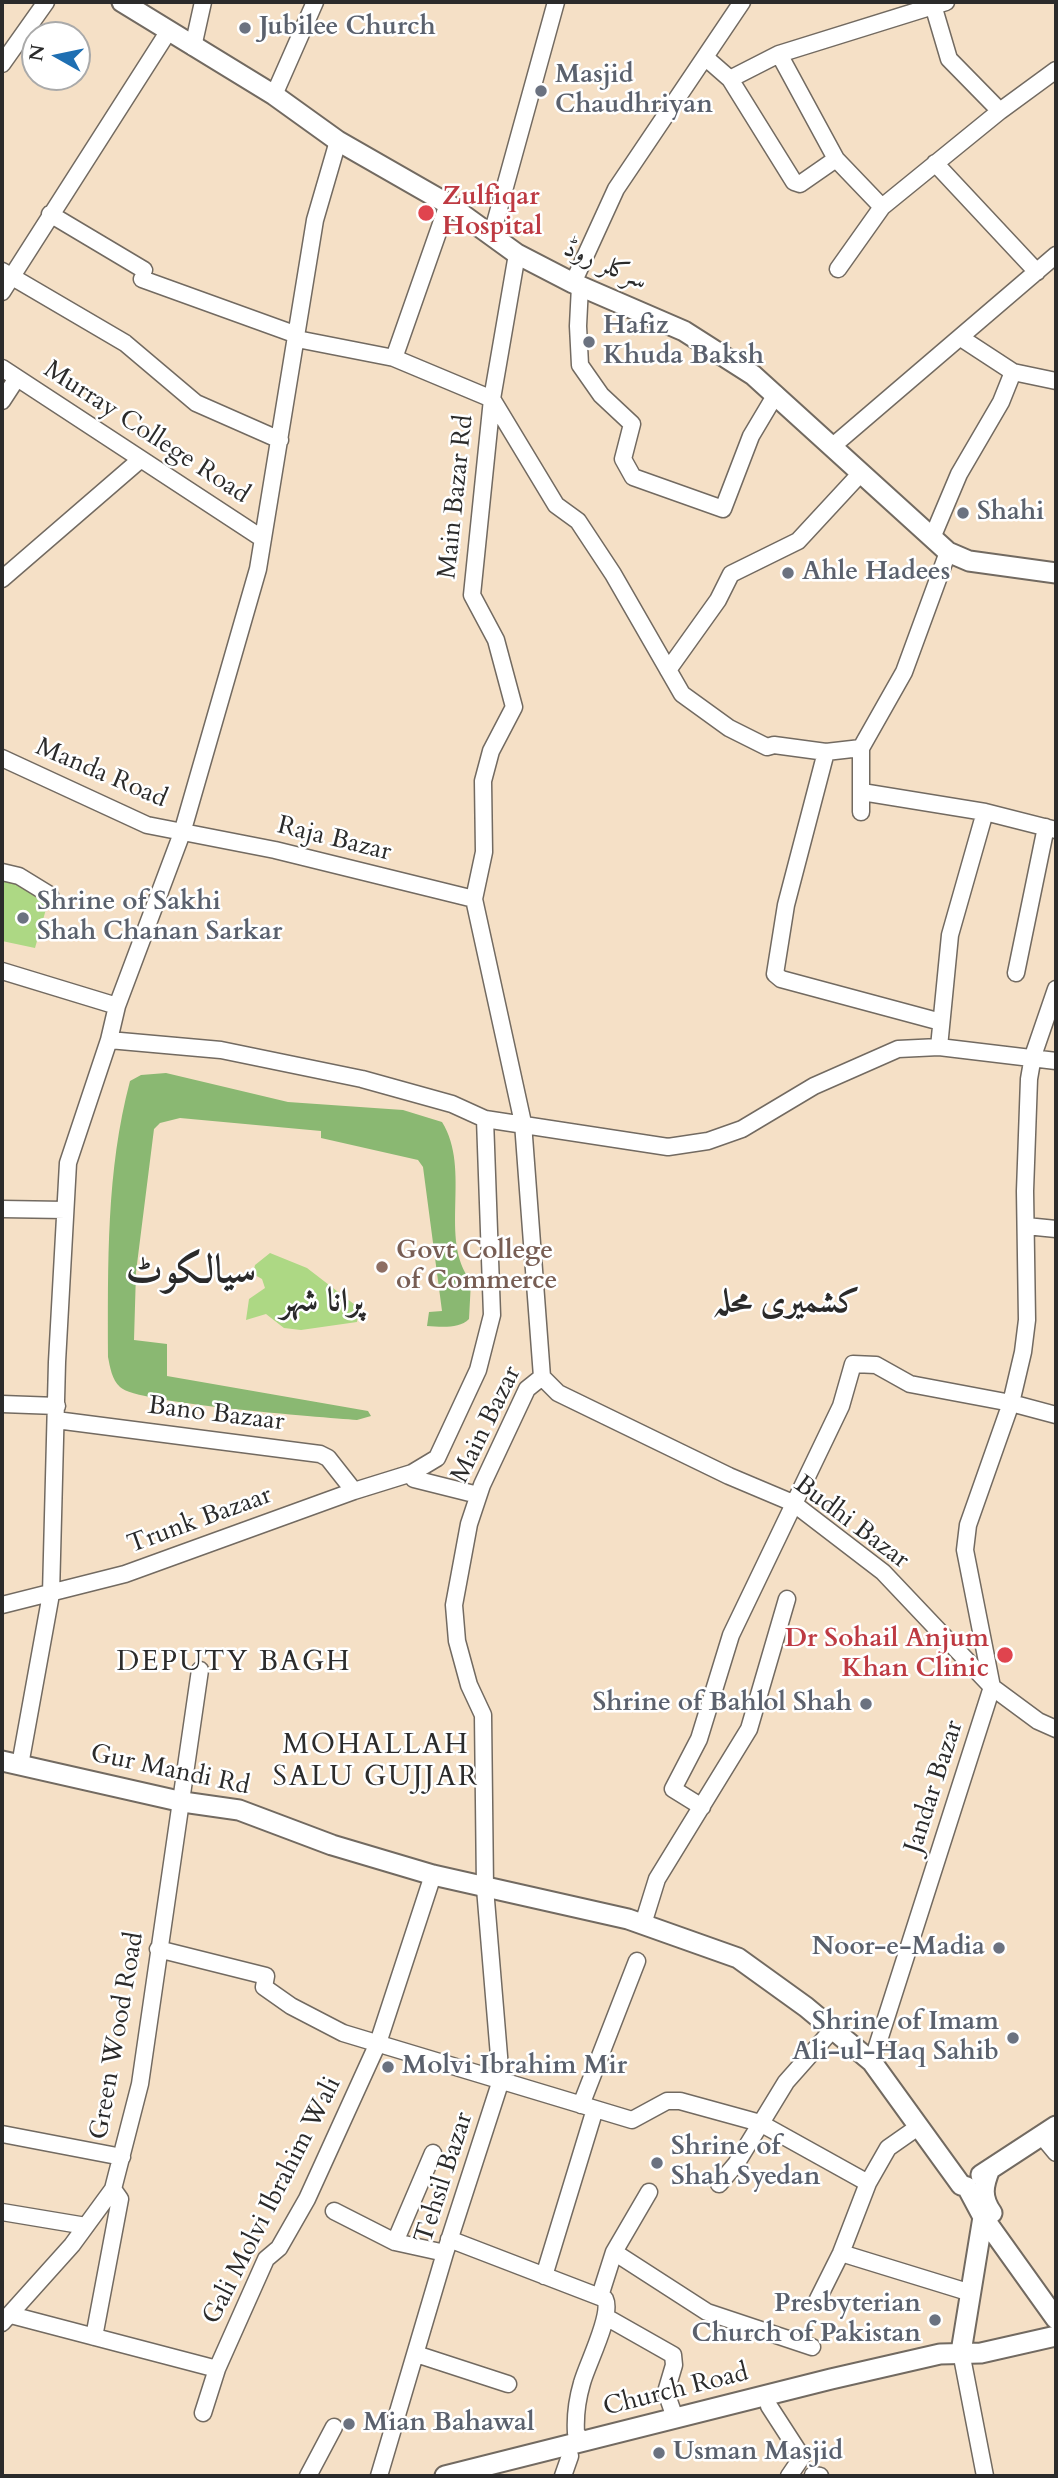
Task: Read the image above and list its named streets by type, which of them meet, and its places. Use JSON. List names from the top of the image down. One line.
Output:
{"streets":{"main road":["سرکلر روڈ","Gur Mandi Rd","Church Road"],"street":["Murray College Road","Main Bazar Rd","Manda Road","Raja Bazar","Bano Bazaar","Main Bazar","Trunk Bazaar","Budhi Bazar","Jandar Bazar","Green Wood Road","Tehsil Bazar","Gali Molvi Ibrahim Wali"]},"crossings":[["سرکلر روڈ","Main Bazar Rd"],["Main Bazar Rd","Raja Bazar"],["Main Bazar Rd","Main Bazar"],["Manda Road","Raja Bazar"],["Raja Bazar","Main Bazar"],["Bano Bazaar","Trunk Bazaar"],["Main Bazar","Budhi Bazar"],["Main Bazar","Gur Mandi Rd"],["Main Bazar","Tehsil Bazar"],["Budhi Bazar","Jandar Bazar"],["Gur Mandi Rd","Jandar Bazar"],["Gur Mandi Rd","Green Wood Road"],["Gur Mandi Rd","Tehsil Bazar"],["Gur Mandi Rd","Gali Molvi Ibrahim Wali"]],"districts":["سیالکوٹ","پرانا شہر","کشمیری محلہ","DEPUTY BAGH","MOHALLAH SALU GUJJAR"],"places":["Jubilee Church","Masjid Chaudhriyan","Zulfiqar Hospital","Hafiz Khuda Baksh","Shahi","Ahle Hadees","Shrine of Sakhi Shah Chanan Sarkar","Govt College of Commerce","Dr Sohail Anjum Khan Clinic","Shrine of Bahlol Shah","Noor-e-Madia","Shrine of Imam Ali-ul-Haq Sahib","Molvi Ibrahim Mir","Shrine of Shah Syedan","Presbyterian Church of Pakistan","Mian Bahawal","Usman Masjid"],"north":"left"}
